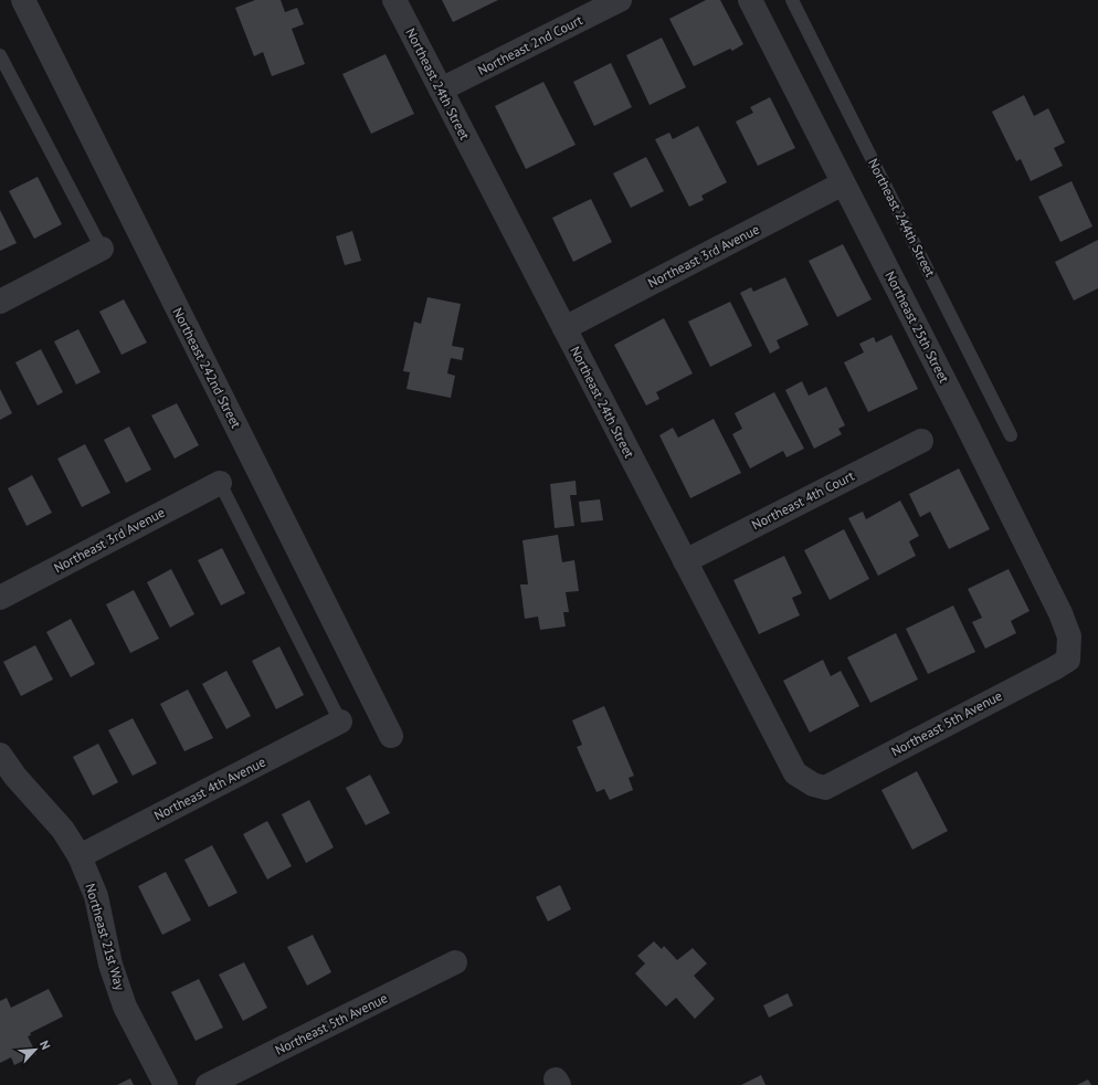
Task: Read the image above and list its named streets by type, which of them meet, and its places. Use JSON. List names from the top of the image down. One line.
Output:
{"streets":{"street":["Northeast 2nd Court","Northeast 24th Street","Northeast 3rd Avenue","Northeast 25th Street","Northeast 242nd Street","Northeast 4th Court","Northeast 5th Avenue","Northeast 4th Avenue","Northeast 21st Way"],"lane":["Northeast 244th Street"]},"crossings":[["Northeast 2nd Court","Northeast 24th Street"],["Northeast 24th Street","Northeast 3rd Avenue"],["Northeast 24th Street","Northeast 4th Court"],["Northeast 24th Street","Northeast 5th Avenue"],["Northeast 3rd Avenue","Northeast 25th Street"],["Northeast 25th Street","Northeast 5th Avenue"],["Northeast 4th Avenue","Northeast 21st Way"]],"north":"top right"}
